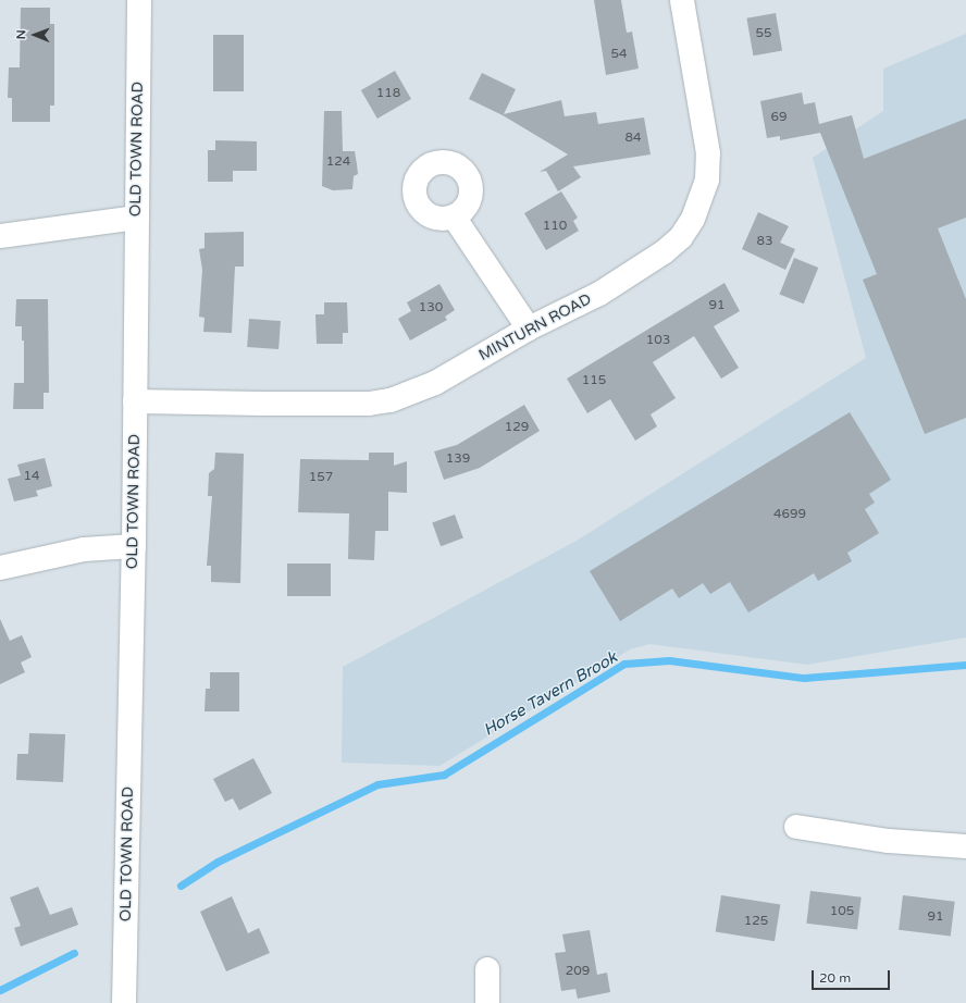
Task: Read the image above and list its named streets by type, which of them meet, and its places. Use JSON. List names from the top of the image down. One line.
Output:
{"streets":{"street":["OLD TOWN ROAD","MINTURN ROAD"]},"crossings":[["OLD TOWN ROAD","MINTURN ROAD"]],"water":["Horse Tavern Brook"],"house_numbers":["55","54","118","69","84","124","110","83","91","130","103","115","129","139","14","157","4699","105","91","125","209"],"scale_bar":"20 m","north":"left"}
